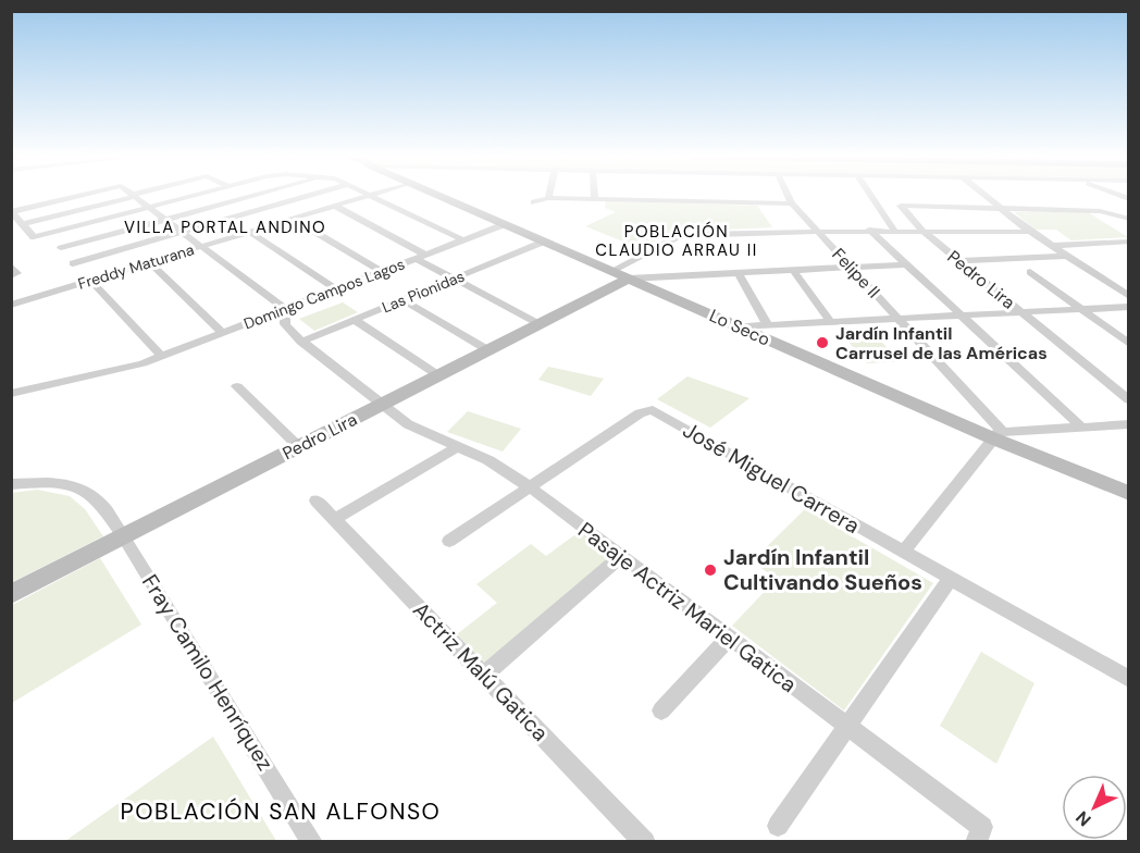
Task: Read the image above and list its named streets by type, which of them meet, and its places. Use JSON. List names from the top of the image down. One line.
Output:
{"streets":{"main road":["Pedro Lira","Lo Seco"],"street":["Freddy Maturana","Felipe II","Las Pionidas","Domingo Campos Lagos","José Miguel Carrera","Pasaje Actriz Mariel Gatica","Actriz Malú Gatica","Fray Camilo Henríquez"]},"crossings":[["Felipe II","Lo Seco"],["Pedro Lira","Lo Seco"],["Pedro Lira","Pasaje Actriz Mariel Gatica"],["Pedro Lira","Fray Camilo Henríquez"],["Las Pionidas","Lo Seco"],["Las Pionidas","Pasaje Actriz Mariel Gatica"],["Domingo Campos Lagos","Lo Seco"],["Domingo Campos Lagos","Pasaje Actriz Mariel Gatica"],["José Miguel Carrera","Pasaje Actriz Mariel Gatica"]],"districts":["VILLA PORTAL ANDINO","POBLACIÓN CLAUDIO ARRAU II","POBLACIÓN SAN ALFONSO"],"places":["Jardín Infantil Carrusel de las Américas","Jardín Infantil Cultivando Sueños"],"north":"bottom left"}
